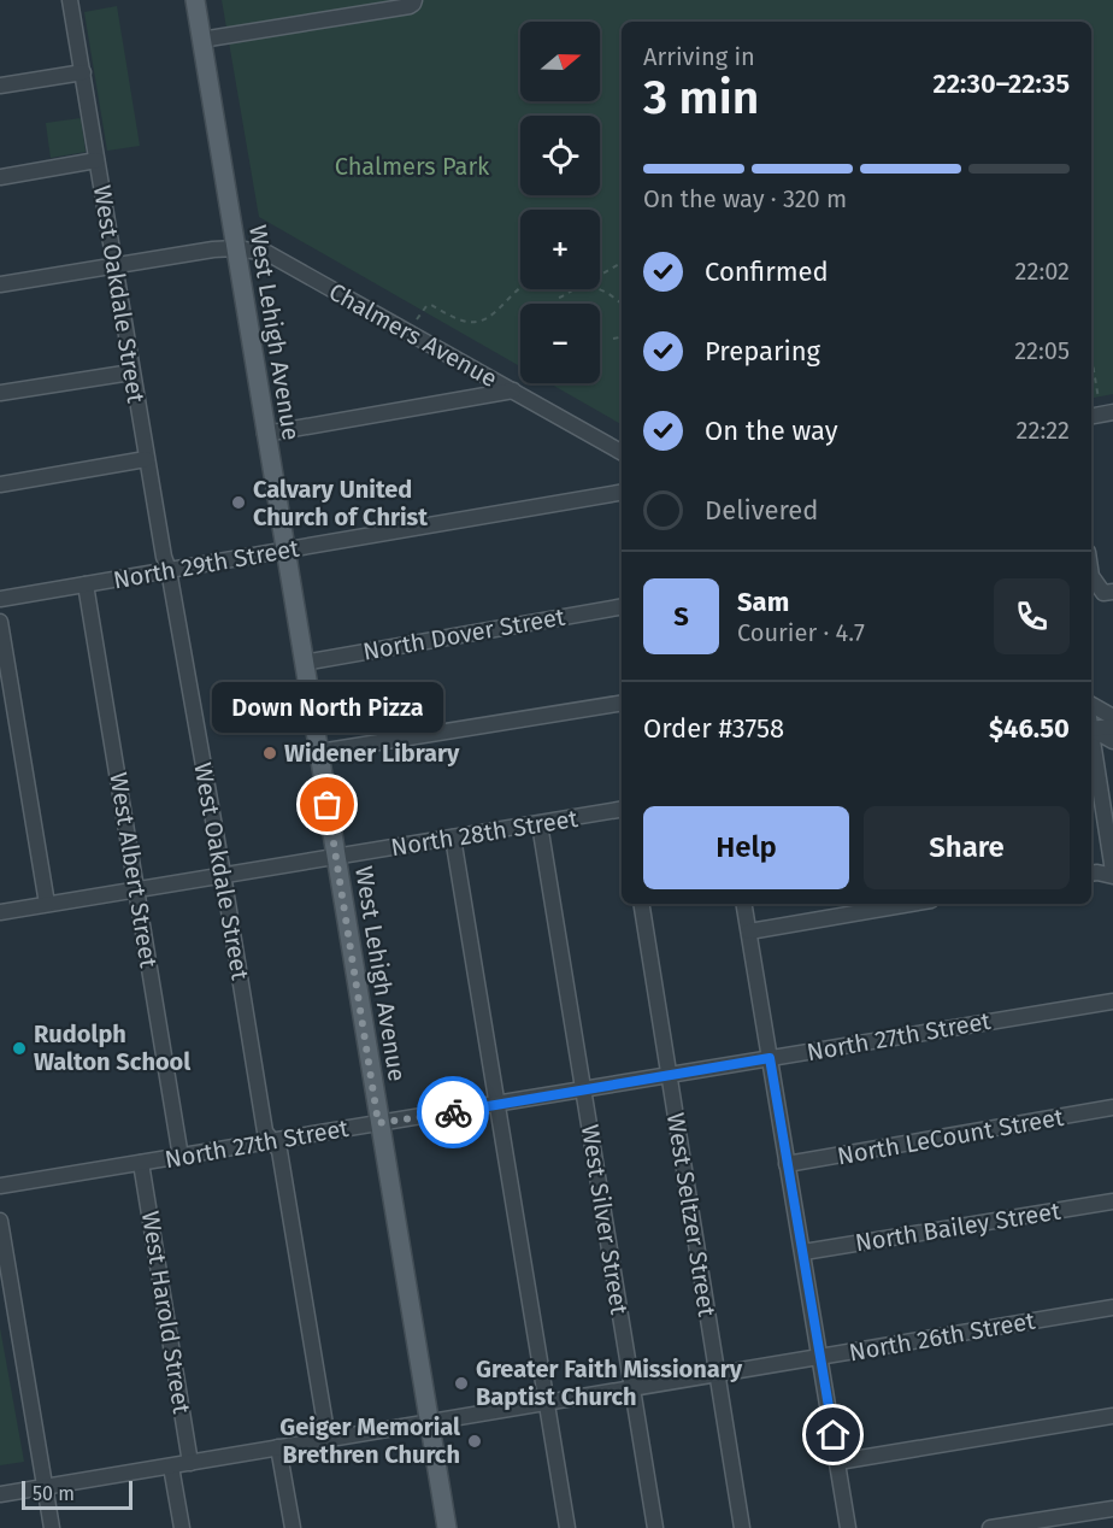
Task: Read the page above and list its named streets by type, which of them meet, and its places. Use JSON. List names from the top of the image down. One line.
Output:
{"streets":{"main road":["West Lehigh Avenue"],"street":["West Oakdale Street","Chalmers Avenue","North 29th Street","North Dover Street","North 28th Street","West Albert Street","North 27th Street","North LeCount Street","West Seltzer Street","West Silver Street","North Bailey Street","West Harold Street","North 26th Street"]},"crossings":[["West Oakdale Street","Chalmers Avenue"],["West Oakdale Street","North 29th Street"],["West Oakdale Street","North 28th Street"],["West Oakdale Street","North 27th Street"],["West Oakdale Street","North 26th Street"],["West Lehigh Avenue","Chalmers Avenue"],["West Lehigh Avenue","North 29th Street"],["West Lehigh Avenue","North Dover Street"],["West Lehigh Avenue","North 28th Street"],["West Lehigh Avenue","North 27th Street"],["West Lehigh Avenue","North 26th Street"],["North 29th Street","West Albert Street"],["North 28th Street","West Albert Street"],["North 28th Street","West Silver Street"],["West Albert Street","North 27th Street"],["North 27th Street","West Seltzer Street"],["North 27th Street","West Silver Street"],["North 27th Street","West Harold Street"],["West Seltzer Street","North 26th Street"],["West Silver Street","North 26th Street"],["West Harold Street","North 26th Street"]],"parks":["Chalmers Park"],"places":["Calvary United Church of Christ","Widener Library","Down North Pizza","Rudolph Walton School","Greater Faith Missionary Baptist Church","Geiger Memorial Brethren Church"],"scale_bar":"50 m","north":"right","page":{"map_buttons":["+","−"],"heading":["3 min","Arriving in","22:30–22:35"],"panel":["Sam","Courier · 4.7","Order #3758","$46.50"],"bar":"On the way · 320 m","list":[["Confirmed","22:02"],["Preparing","22:05"],["On the way","22:22"],"Delivered"],"round":"S","bubble":"Down North Pizza","buttons":["Help","Share"],"scale":"50 m"}}
